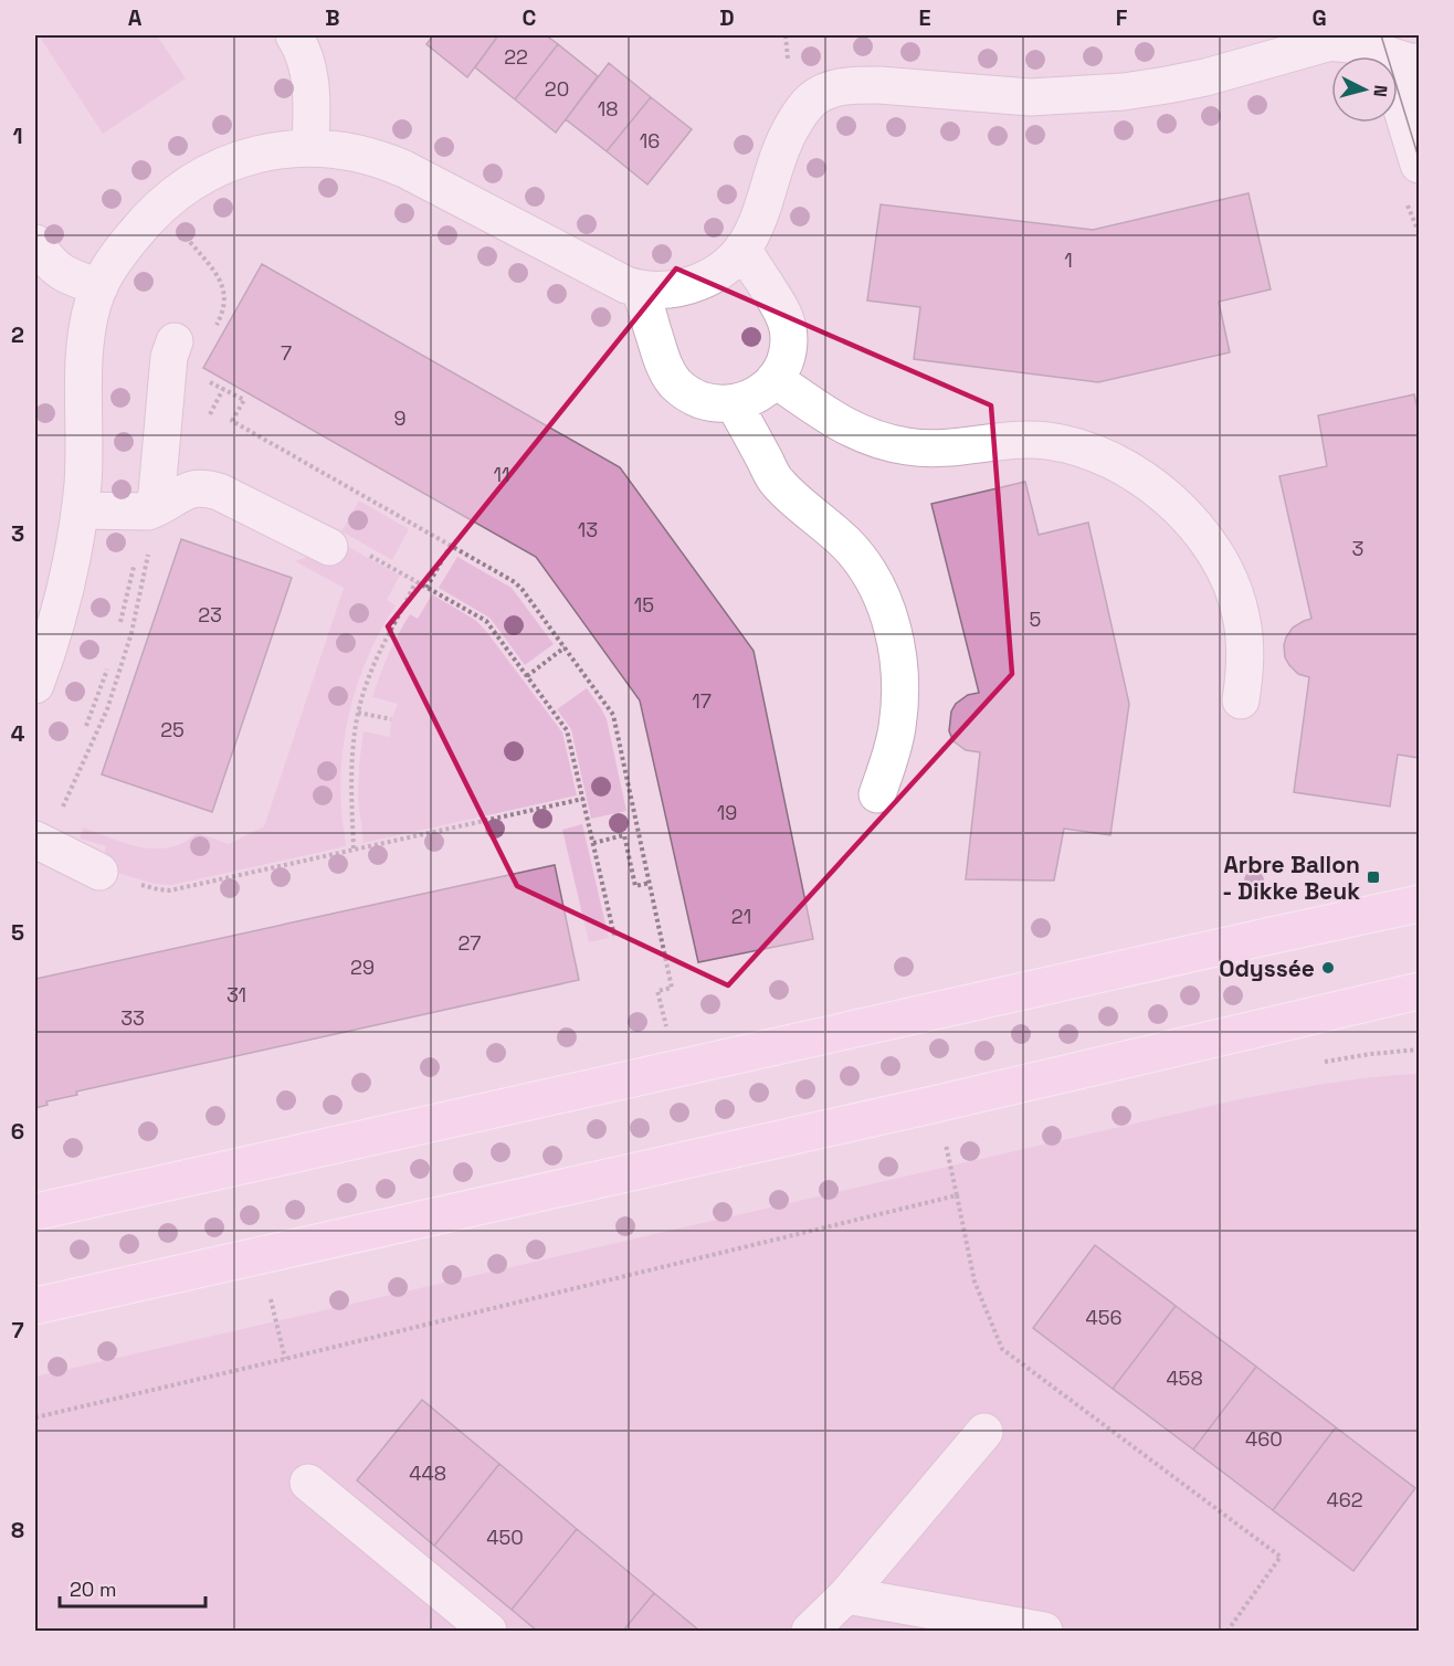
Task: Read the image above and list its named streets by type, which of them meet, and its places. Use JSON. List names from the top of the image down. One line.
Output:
{"places":{"transit":["Arbre Ballon - Dikke Beuk"],"other":["Odyssée"]},"house_numbers":["22","20","18","16","1","7","9","11","13","3","15","23","5","17","25","19","21","27","29","31","33","456","458","460","448","462","450"],"scale_bar":"20 m","north":"right","grid":{"columns":["A","B","C","D","E","F","G"],"rows":["1","2","3","4","5","6","7","8"]}}
